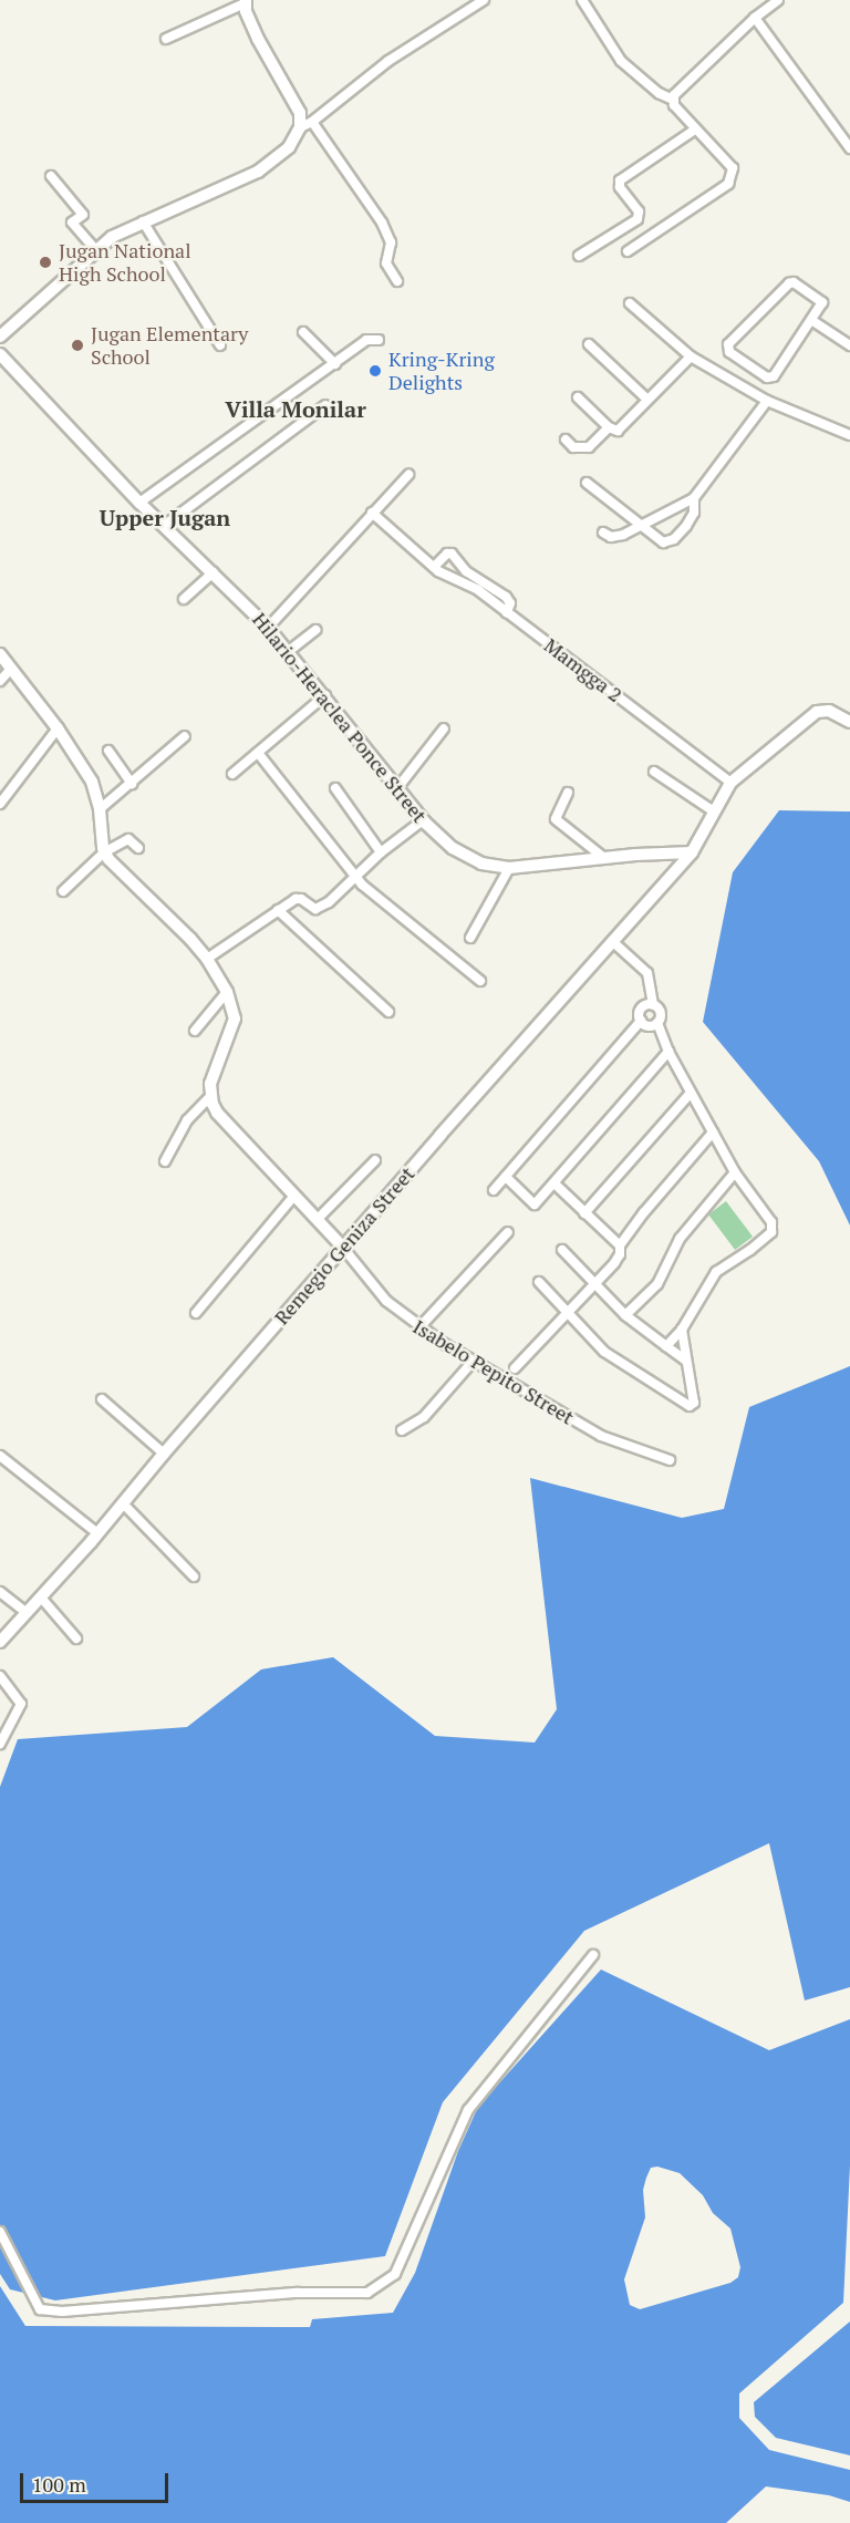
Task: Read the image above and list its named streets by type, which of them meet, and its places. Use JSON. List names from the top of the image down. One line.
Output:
{"streets":{"street":["Mamgga 2","Hilario-Heraclea Ponce Street","Remegio Geniza Street","Isabelo Pepito Street"]},"crossings":[["Hilario-Heraclea Ponce Street","Remegio Geniza Street"],["Remegio Geniza Street","Isabelo Pepito Street"]],"districts":["Villa Monilar","Upper Jugan"],"places":["Jugan National High School","Jugan Elementary School","Kring-Kring Delights"],"scale_bar":"100 m"}
